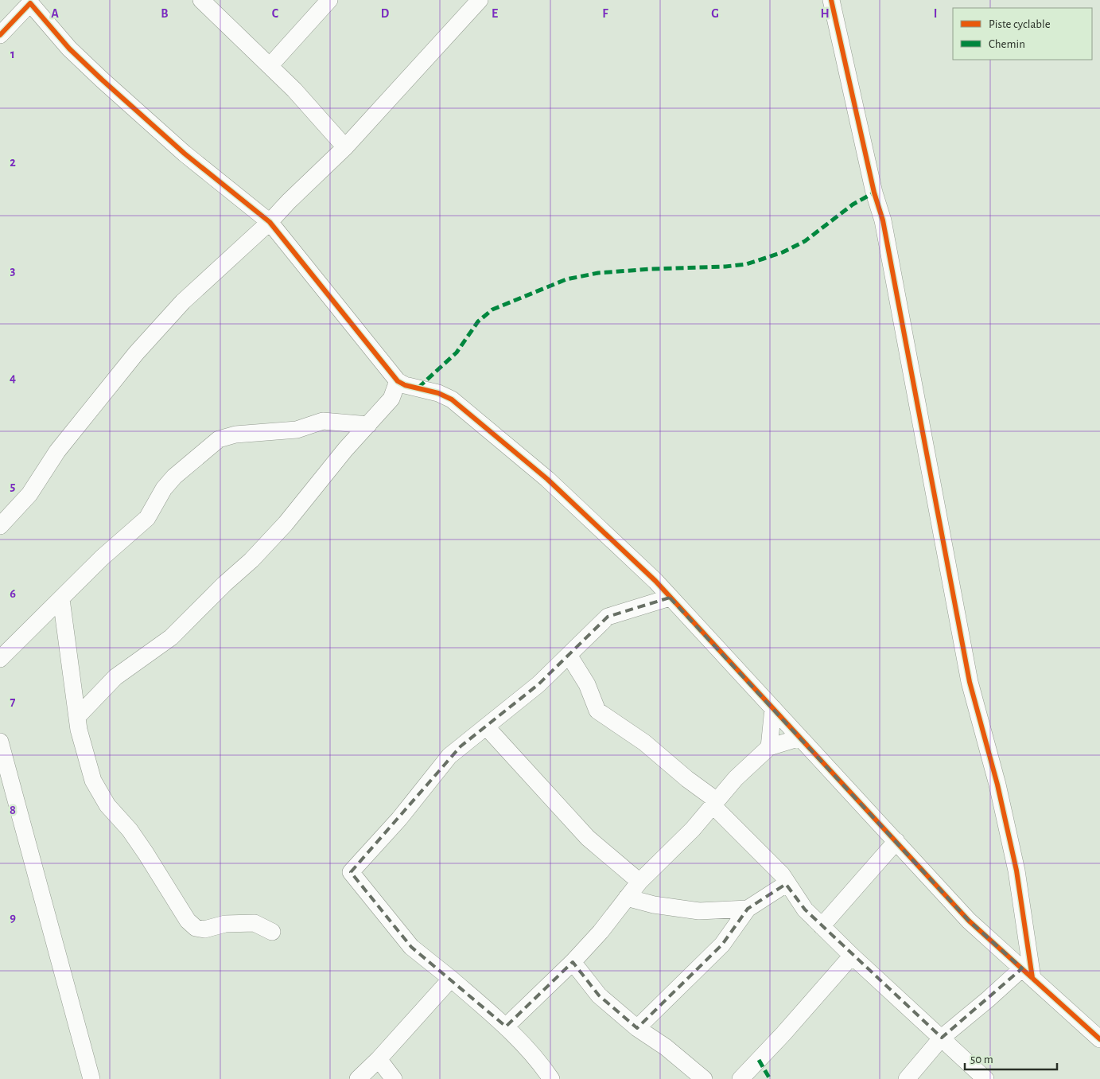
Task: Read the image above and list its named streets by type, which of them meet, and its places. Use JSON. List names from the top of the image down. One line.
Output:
{"legend":["Piste cyclable","Chemin"],"scale_bar":"50 m","grid":{"columns":["A","B","C","D","E","F","G","H","I"],"rows":["1","2","3","4","5","6","7","8","9"]}}
